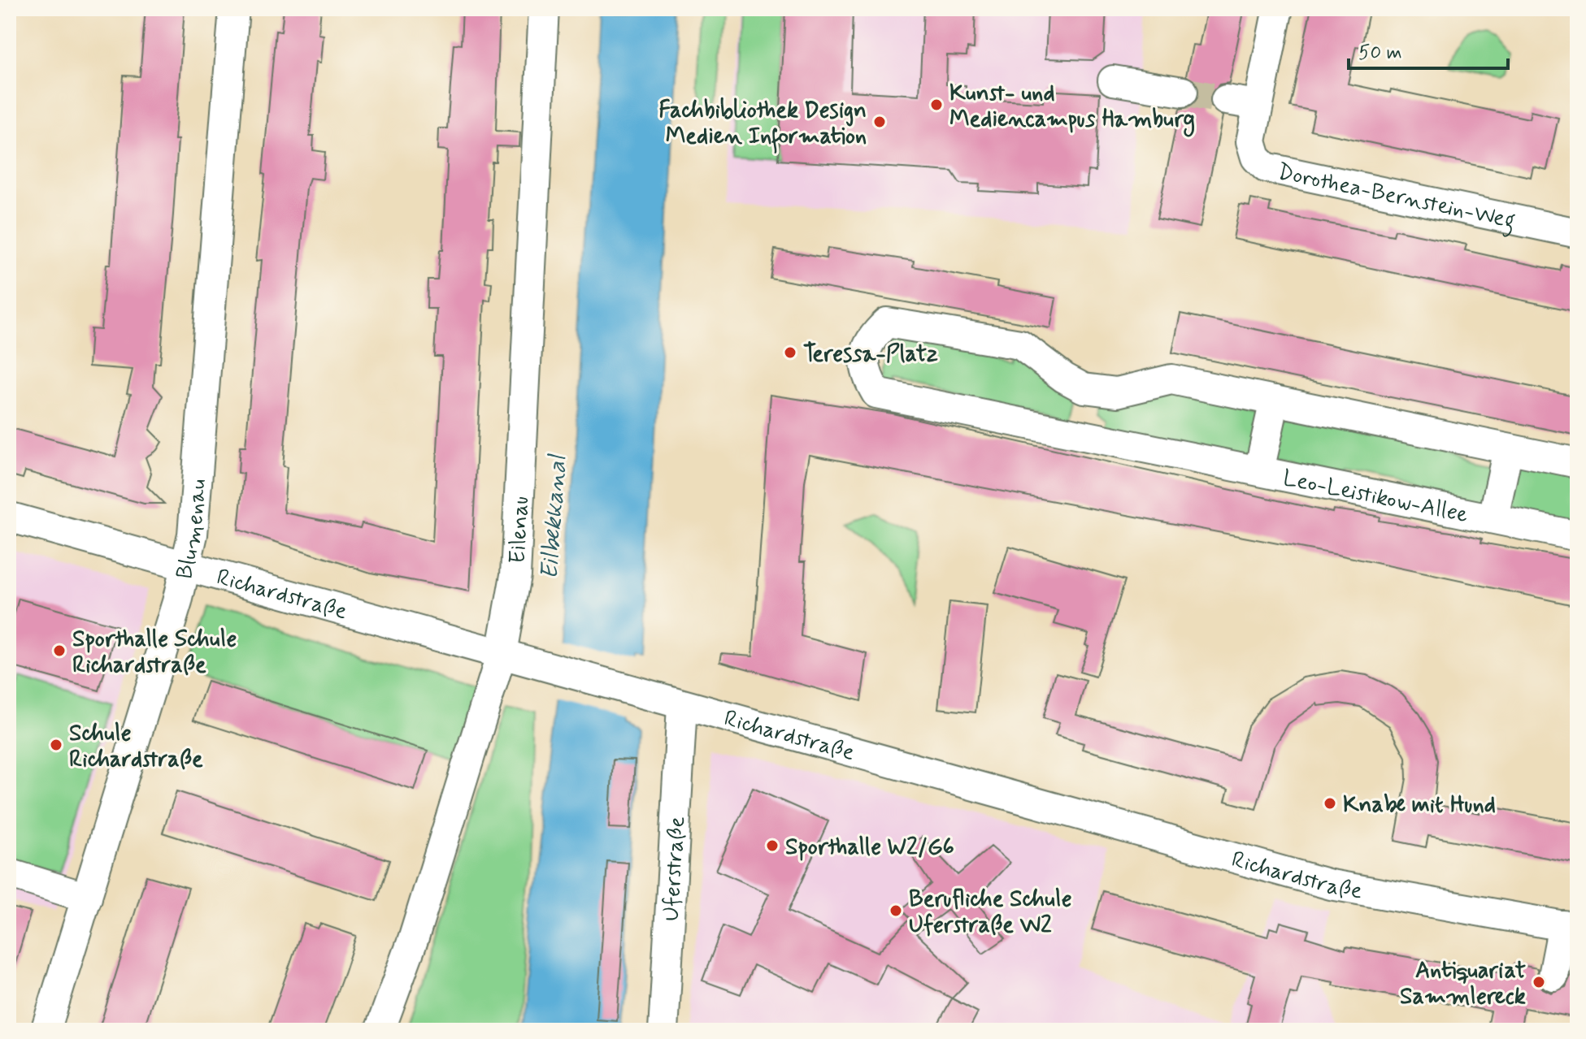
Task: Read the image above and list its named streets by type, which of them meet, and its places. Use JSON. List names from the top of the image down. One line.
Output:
{"streets":{"street":["Dorothea-Bernstein-Weg","Leo-Leistikow-Allee","Blumenau","Eilenau","Richardstraße","Uferstraße"]},"crossings":[["Blumenau","Richardstraße"],["Eilenau","Richardstraße"],["Richardstraße","Uferstraße"]],"water":["Eilbekkanal"],"places":["Kunst- und Mediencampus Hamburg","Fachbibliothek Design Medien Information","Teressa-Platz","Sporthalle Schule Richardstraße","Schule Richardstraße","Knabe mit Hund","Sporthalle W2/G6","Berufliche Schule Uferstraße W2","Antiquariat Sammlereck"],"scale_bar":"50 m"}
